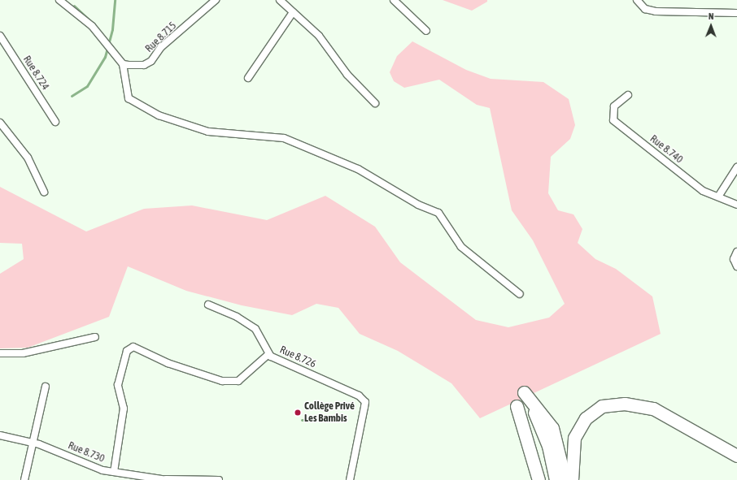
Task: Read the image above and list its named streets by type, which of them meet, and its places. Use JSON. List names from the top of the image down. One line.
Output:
{"streets":{"street":["Rue 8.715","Rue 8.724","Rue 8.740","Rue 8.726","Rue 8.730"]},"crossings":[["Rue 8.726","Rue 8.730"]],"places":["Collège Privé Les Bambis"],"north":"top"}
